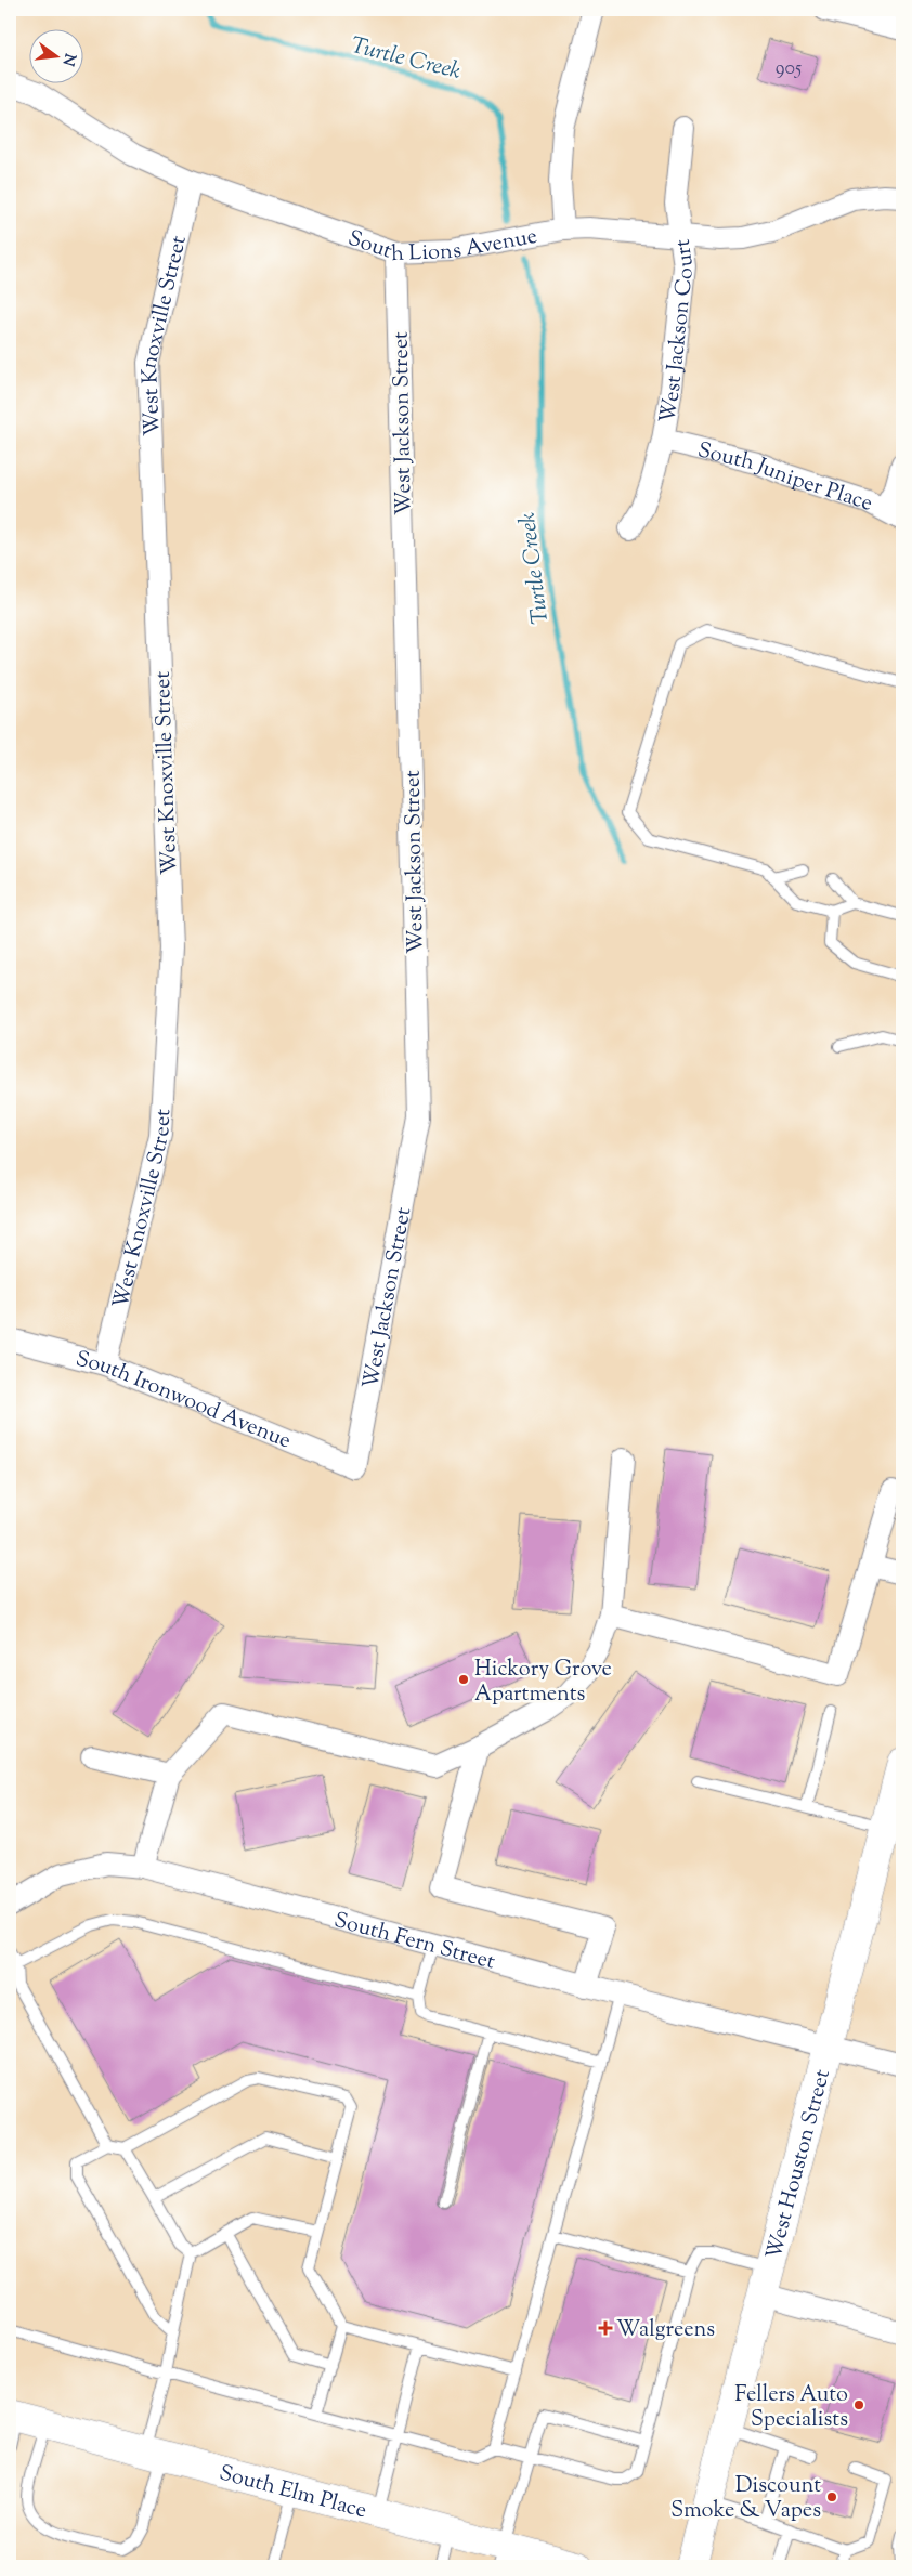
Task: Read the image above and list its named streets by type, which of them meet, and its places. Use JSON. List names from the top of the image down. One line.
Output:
{"streets":{"main road":["West Houston Street","South Elm Place"],"street":["South Lions Avenue","West Jackson Court","West Knoxville Street","West Jackson Street","South Juniper Place","South Ironwood Avenue","South Fern Street"]},"crossings":[["South Lions Avenue","West Jackson Court"],["South Lions Avenue","West Knoxville Street"],["South Lions Avenue","West Jackson Street"],["West Jackson Court","South Juniper Place"],["West Knoxville Street","South Ironwood Avenue"],["West Jackson Street","South Ironwood Avenue"],["South Fern Street","West Houston Street"]],"water":["Turtle Creek"],"places":{"other":["Hickory Grove Apartments","Fellers Auto Specialists","Discount Smoke & Vapes"],"health":["Walgreens"]},"house_numbers":["905"],"north":"right"}
